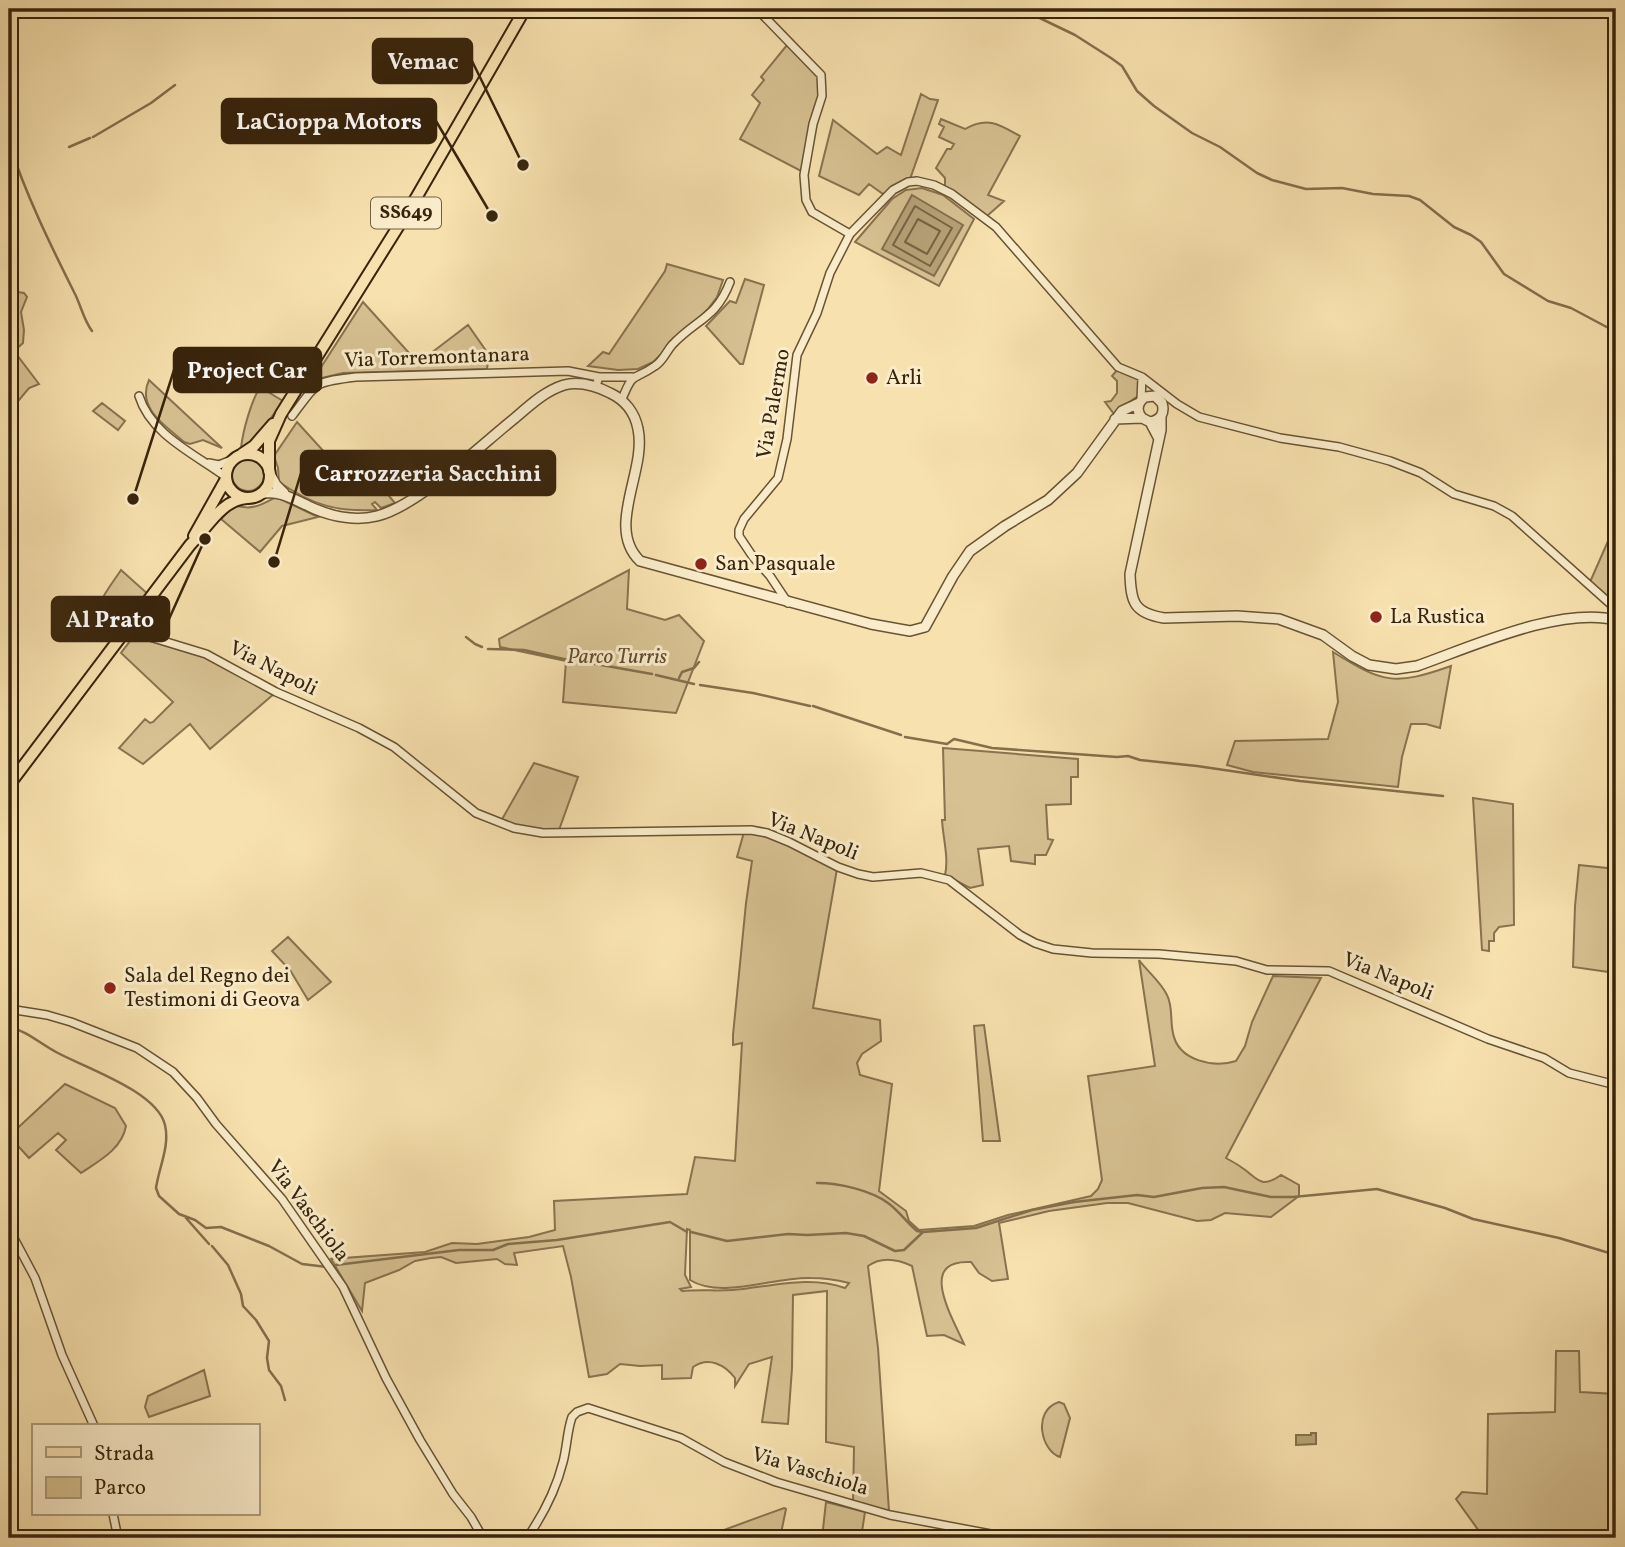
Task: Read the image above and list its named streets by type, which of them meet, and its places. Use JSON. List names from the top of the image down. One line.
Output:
{"streets":{"main road":["SS649"],"street":["Via Torremontanara","Via Palermo","Via Napoli","Via Vaschiola"]},"crossings":[["SS649","Via Torremontanara"],["SS649","Via Napoli"]],"parks":["Parco Turris"],"places":["Vemac","LaCioppa Motors","Arli","Project Car","Al Prato","Carrozzeria Sacchini","San Pasquale","La Rustica","Sala del Regno dei Testimoni di Geova"],"legend":["Strada","Parco"]}
